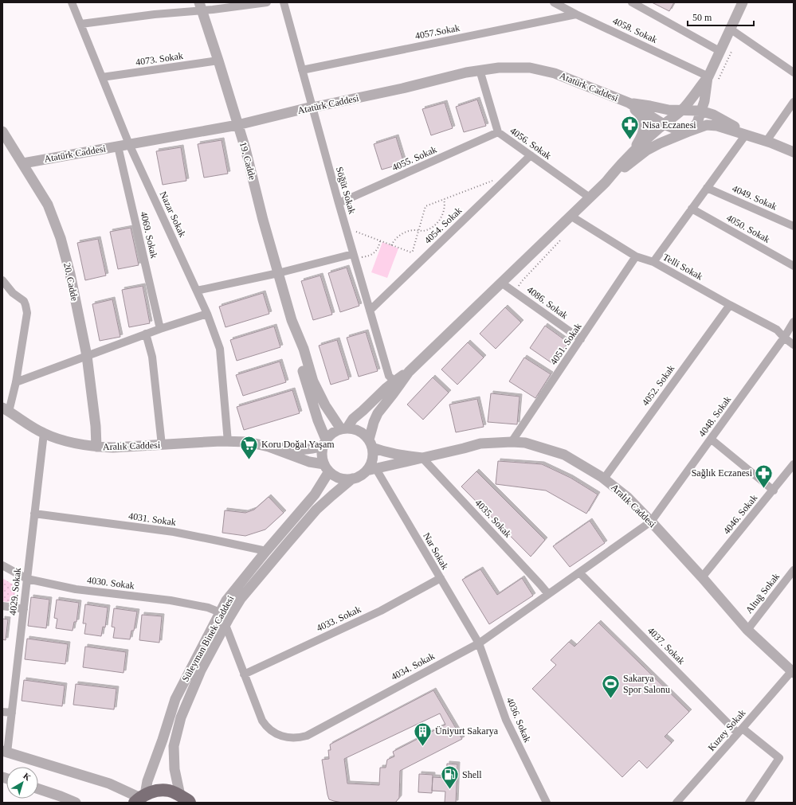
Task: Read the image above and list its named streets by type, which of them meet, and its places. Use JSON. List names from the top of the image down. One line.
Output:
{"streets":{"street":["4058. Sokak","4057.Sokak","4073. Sokak","Atatürk Caddesi","4056. Sokak","4055. Sokak","19. Cadde","Söğüt Sokak","4049. Sokak","Nazar Sokak","4054. Sokak","4050. Sokak","4069. Sokak","Telli Sokak","20. Cadde","4086. Sokak","4051. Sokak","4052. Sokak","4048. Sokak","Aralık Caddesi","4046. Sokak","4035. Sokak","4031. Sokak","Nar Sokak","4030. Sokak","4029. Sokak","Altuğ Sokak","4033. Sokak","Süleyman Binek Caddesi","4037. Sokak","4034. Sokak","4036. Sokak","Kuzey Sokak"]},"crossings":[["4058. Sokak","4057.Sokak"],["4057.Sokak","Söğüt Sokak"],["4073. Sokak","19. Cadde"],["4073. Sokak","Nazar Sokak"],["Atatürk Caddesi","4056. Sokak"],["Atatürk Caddesi","19. Cadde"],["Atatürk Caddesi","Söğüt Sokak"],["Atatürk Caddesi","Nazar Sokak"],["Atatürk Caddesi","4069. Sokak"],["Atatürk Caddesi","20. Cadde"],["4056. Sokak","4055. Sokak"],["4056. Sokak","4054. Sokak"],["4055. Sokak","Söğüt Sokak"],["Söğüt Sokak","4054. Sokak"],["Nazar Sokak","Aralık Caddesi"],["Telli Sokak","4051. Sokak"],["Telli Sokak","4052. Sokak"],["Telli Sokak","4048. Sokak"],["20. Cadde","Aralık Caddesi"],["4086. Sokak","4051. Sokak"],["4051. Sokak","Aralık Caddesi"],["4052. Sokak","Aralık Caddesi"],["4048. Sokak","Aralık Caddesi"],["4048. Sokak","4034. Sokak"],["Aralık Caddesi","4046. Sokak"],["Aralık Caddesi","4035. Sokak"],["Aralık Caddesi","Nar Sokak"],["Aralık Caddesi","4029. Sokak"],["Aralık Caddesi","Altuğ Sokak"],["Aralık Caddesi","Süleyman Binek Caddesi"],["Aralık Caddesi","4034. Sokak"],["Aralık Caddesi","Kuzey Sokak"],["4035. Sokak","4034. Sokak"],["4031. Sokak","4029. Sokak"],["4031. Sokak","Süleyman Binek Caddesi"],["Nar Sokak","4033. Sokak"],["Nar Sokak","Süleyman Binek Caddesi"],["Nar Sokak","4034. Sokak"],["Nar Sokak","4036. Sokak"],["4030. Sokak","4029. Sokak"],["4030. Sokak","Süleyman Binek Caddesi"],["4033. Sokak","4034. Sokak"],["Süleyman Binek Caddesi","4034. Sokak"],["4037. Sokak","4034. Sokak"],["4037. Sokak","Kuzey Sokak"],["4034. Sokak","4036. Sokak"]],"places":{"pharmacy":["Nisa Eczanesi","Sağlık Eczanesi"],"supermarket":["Koru Doğal Yaşam"],"sports":["Sakarya Spor Salonu"],"building":["Üniyurt Sakarya"],"fuel station":["Shell"]},"scale_bar":"50 m","north":"top right"}
